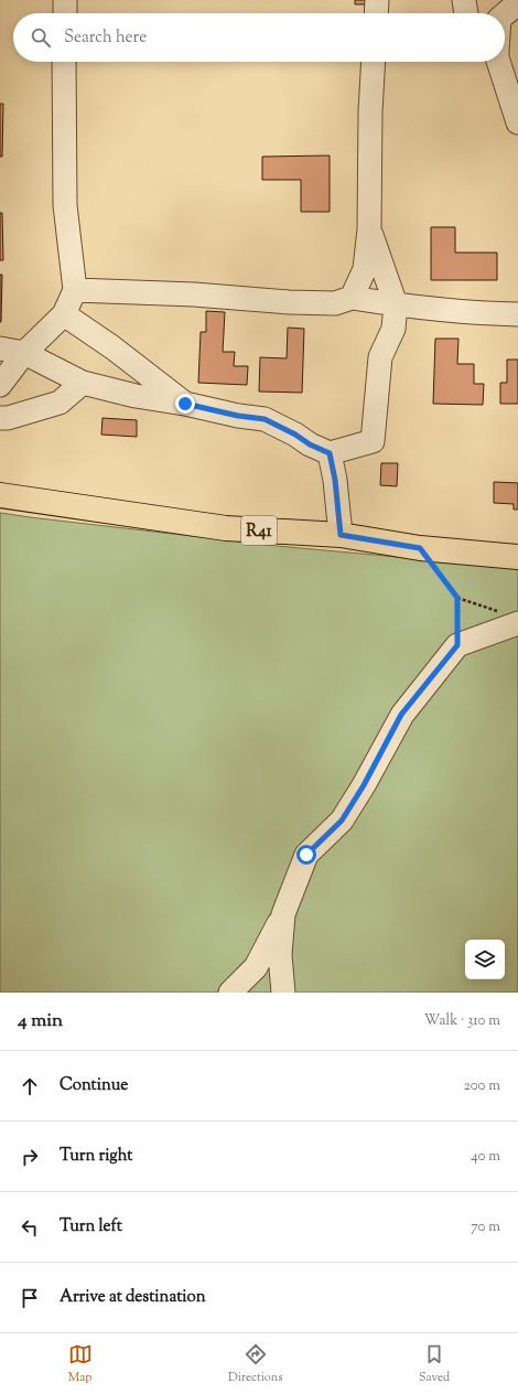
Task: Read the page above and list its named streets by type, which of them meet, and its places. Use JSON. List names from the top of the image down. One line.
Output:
{"streets":{"main road":["R41"]},"page":{"search":"Search here","heading":["4 min","Walk · 310 m"],"list":[["Continue","200 m"],["Turn right","40 m"],["Turn left","70 m"],"Arrive at destination"],"nav":["Map","Directions","Saved"]}}
